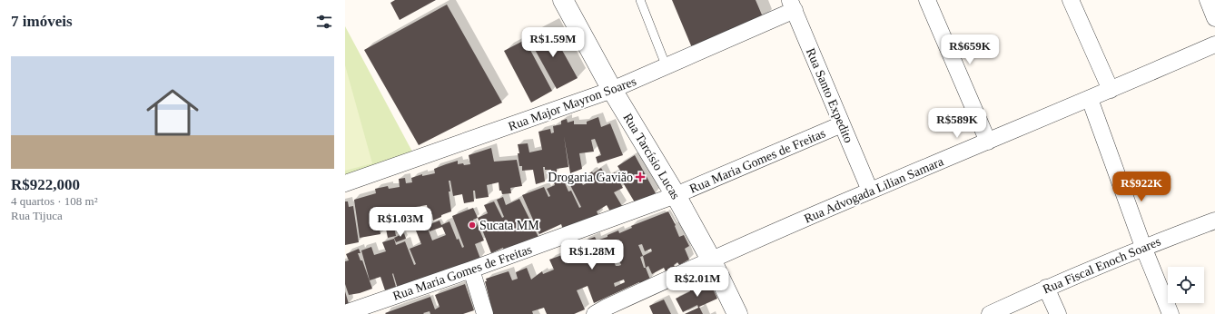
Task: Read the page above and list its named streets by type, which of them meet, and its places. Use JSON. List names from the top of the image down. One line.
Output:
{"streets":{"street":["Rua Santo Expedito","Rua Major Mayron Soares","Rua Tarcísio Lucas","Rua Maria Gomes de Freitas","Rua Advogada Lilian Samara","Rua Fiscal Enoch Soares"]},"crossings":[["Rua Santo Expedito","Rua Major Mayron Soares"],["Rua Santo Expedito","Rua Maria Gomes de Freitas"],["Rua Santo Expedito","Rua Advogada Lilian Samara"],["Rua Major Mayron Soares","Rua Tarcísio Lucas"],["Rua Tarcísio Lucas","Rua Maria Gomes de Freitas"],["Rua Tarcísio Lucas","Rua Advogada Lilian Samara"]],"places":{"health":["Drogaria Gavião"],"other":["Sucata MM"]},"page":{"heading":"7 imóveis","price":["R$1.59M","R$659K","R$589K","R$922K","R$1.03M","R$1.28M","R$2.01M"],"list":[{"name":"R$922,000","note":"4 quartos · 108 m² · Rua Tijuca"}]}}
